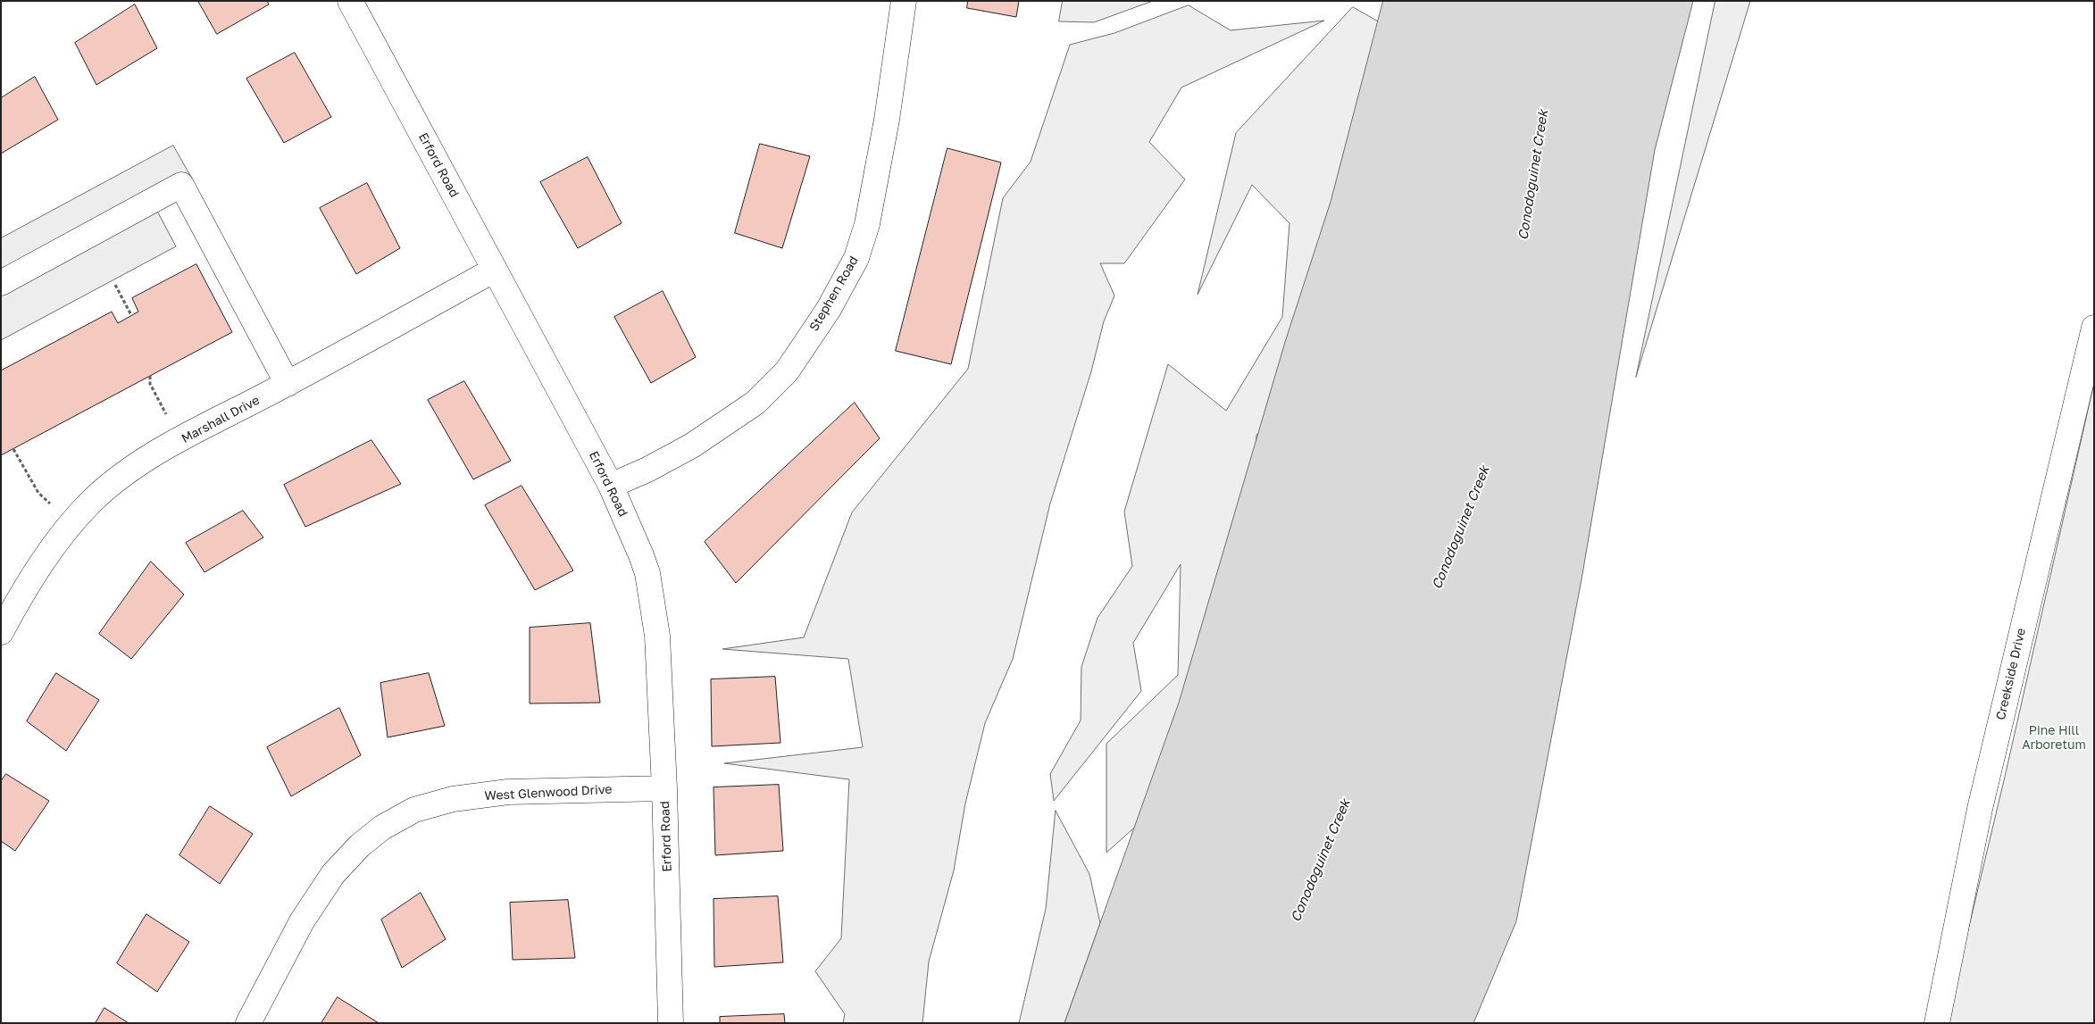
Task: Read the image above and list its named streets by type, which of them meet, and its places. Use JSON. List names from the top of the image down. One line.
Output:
{"streets":{"street":["Erford Road","Stephen Road","Marshall Drive","Creekside Drive","West Glenwood Drive"]},"crossings":[["Erford Road","Stephen Road"],["Erford Road","Marshall Drive"],["Erford Road","West Glenwood Drive"]],"water":["Conodoguinet Creek"],"parks":["Pine Hill Arboretum"]}
